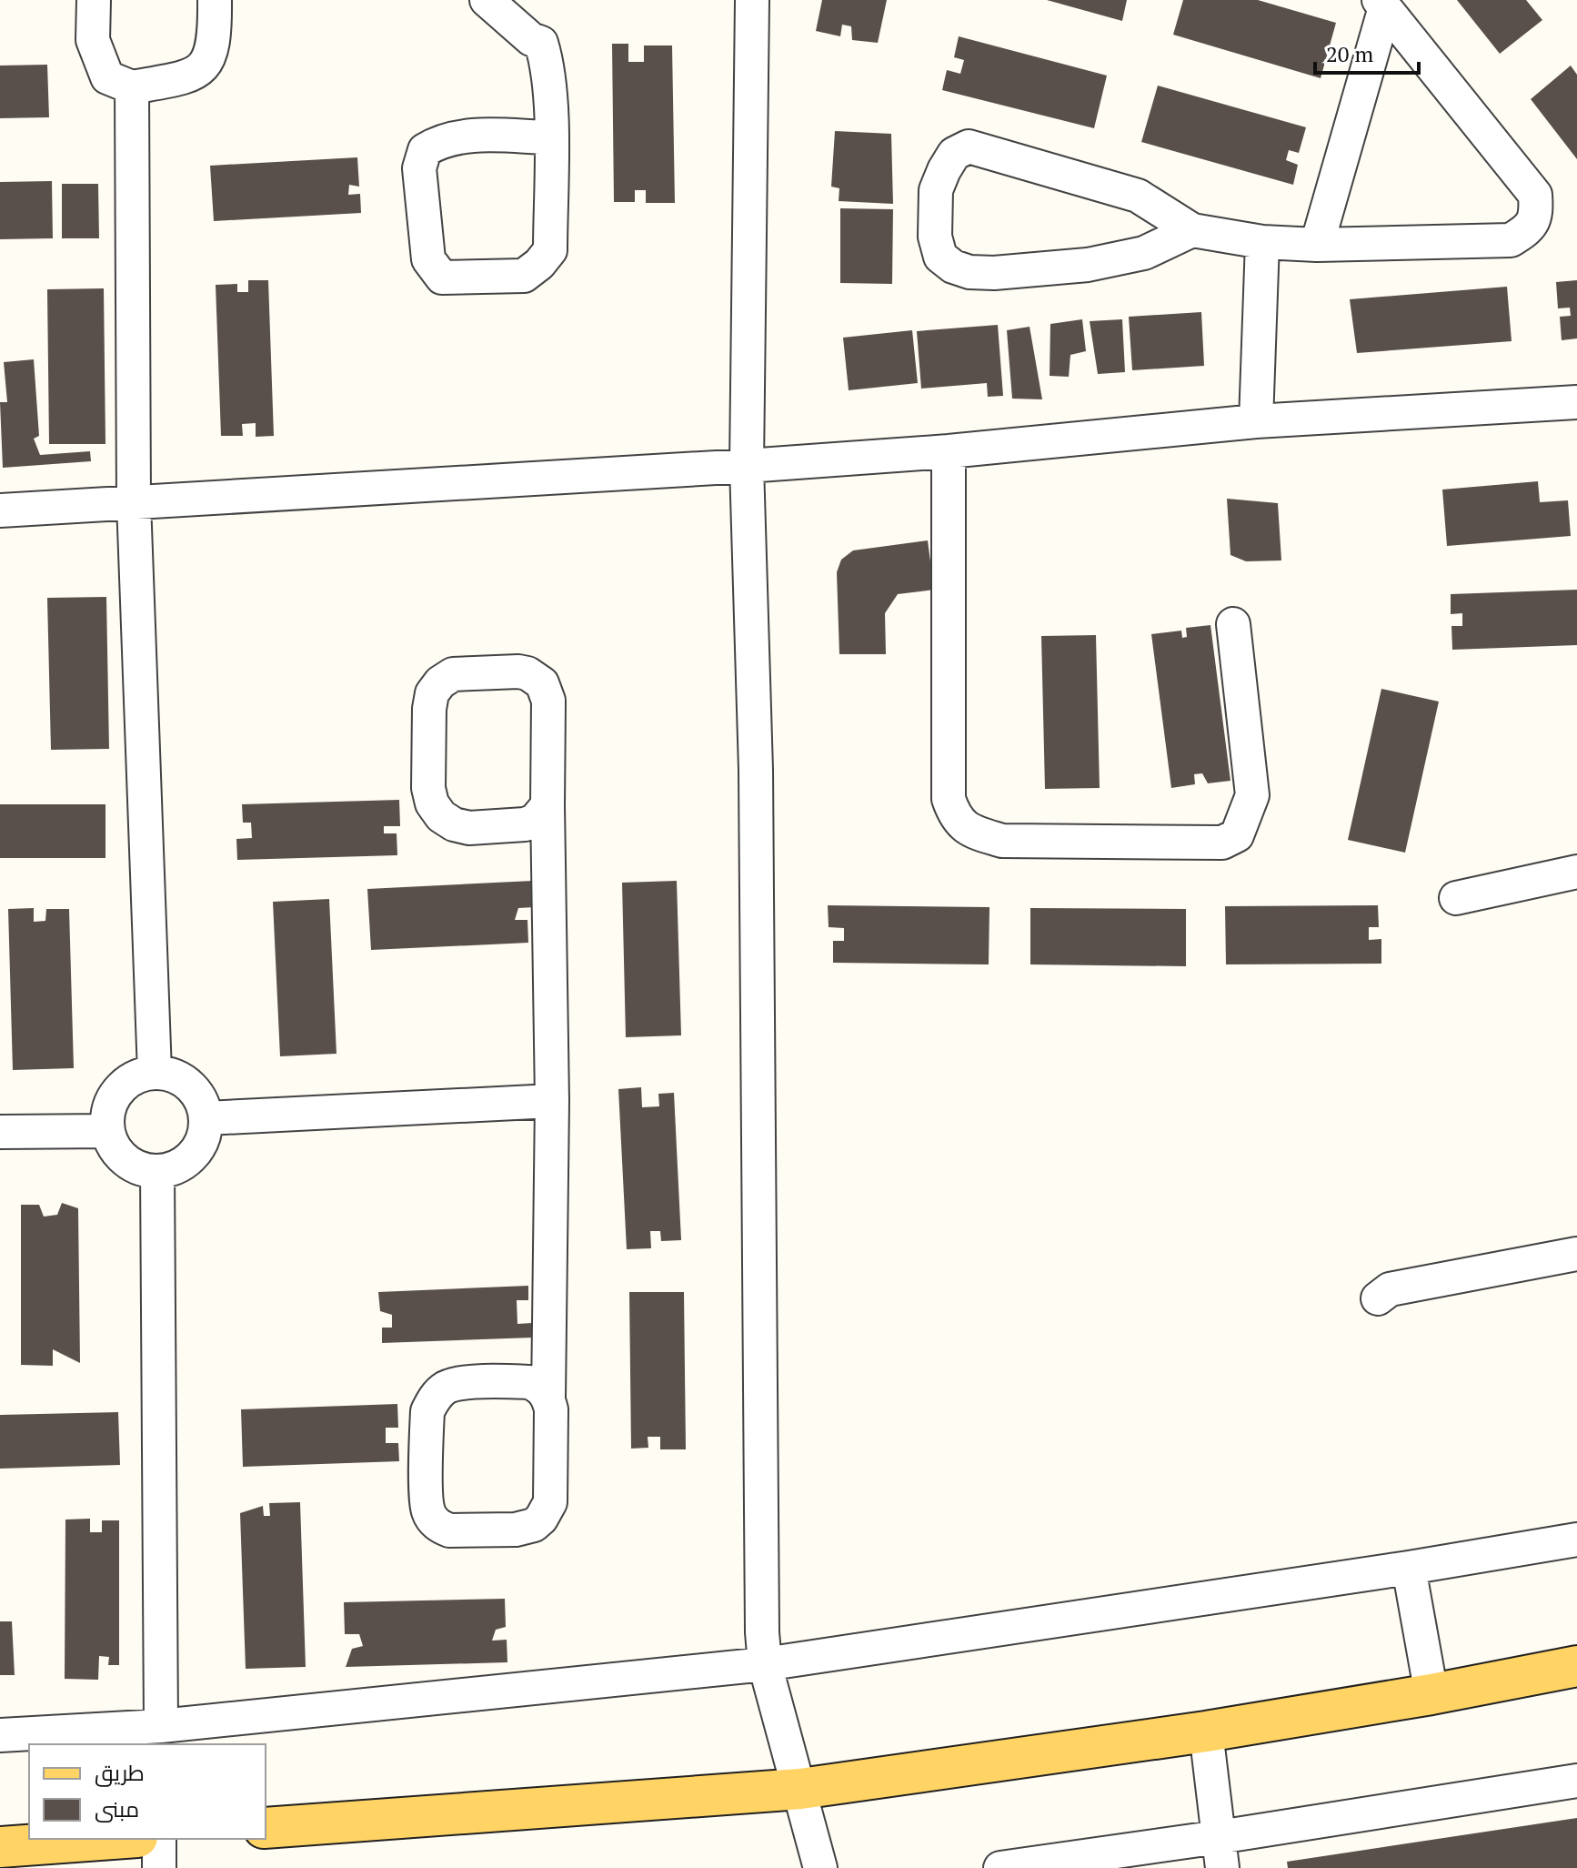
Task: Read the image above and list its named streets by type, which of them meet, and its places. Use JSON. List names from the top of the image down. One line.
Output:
{"legend":["طريق","مبنى"],"scale_bar":"20 m"}
